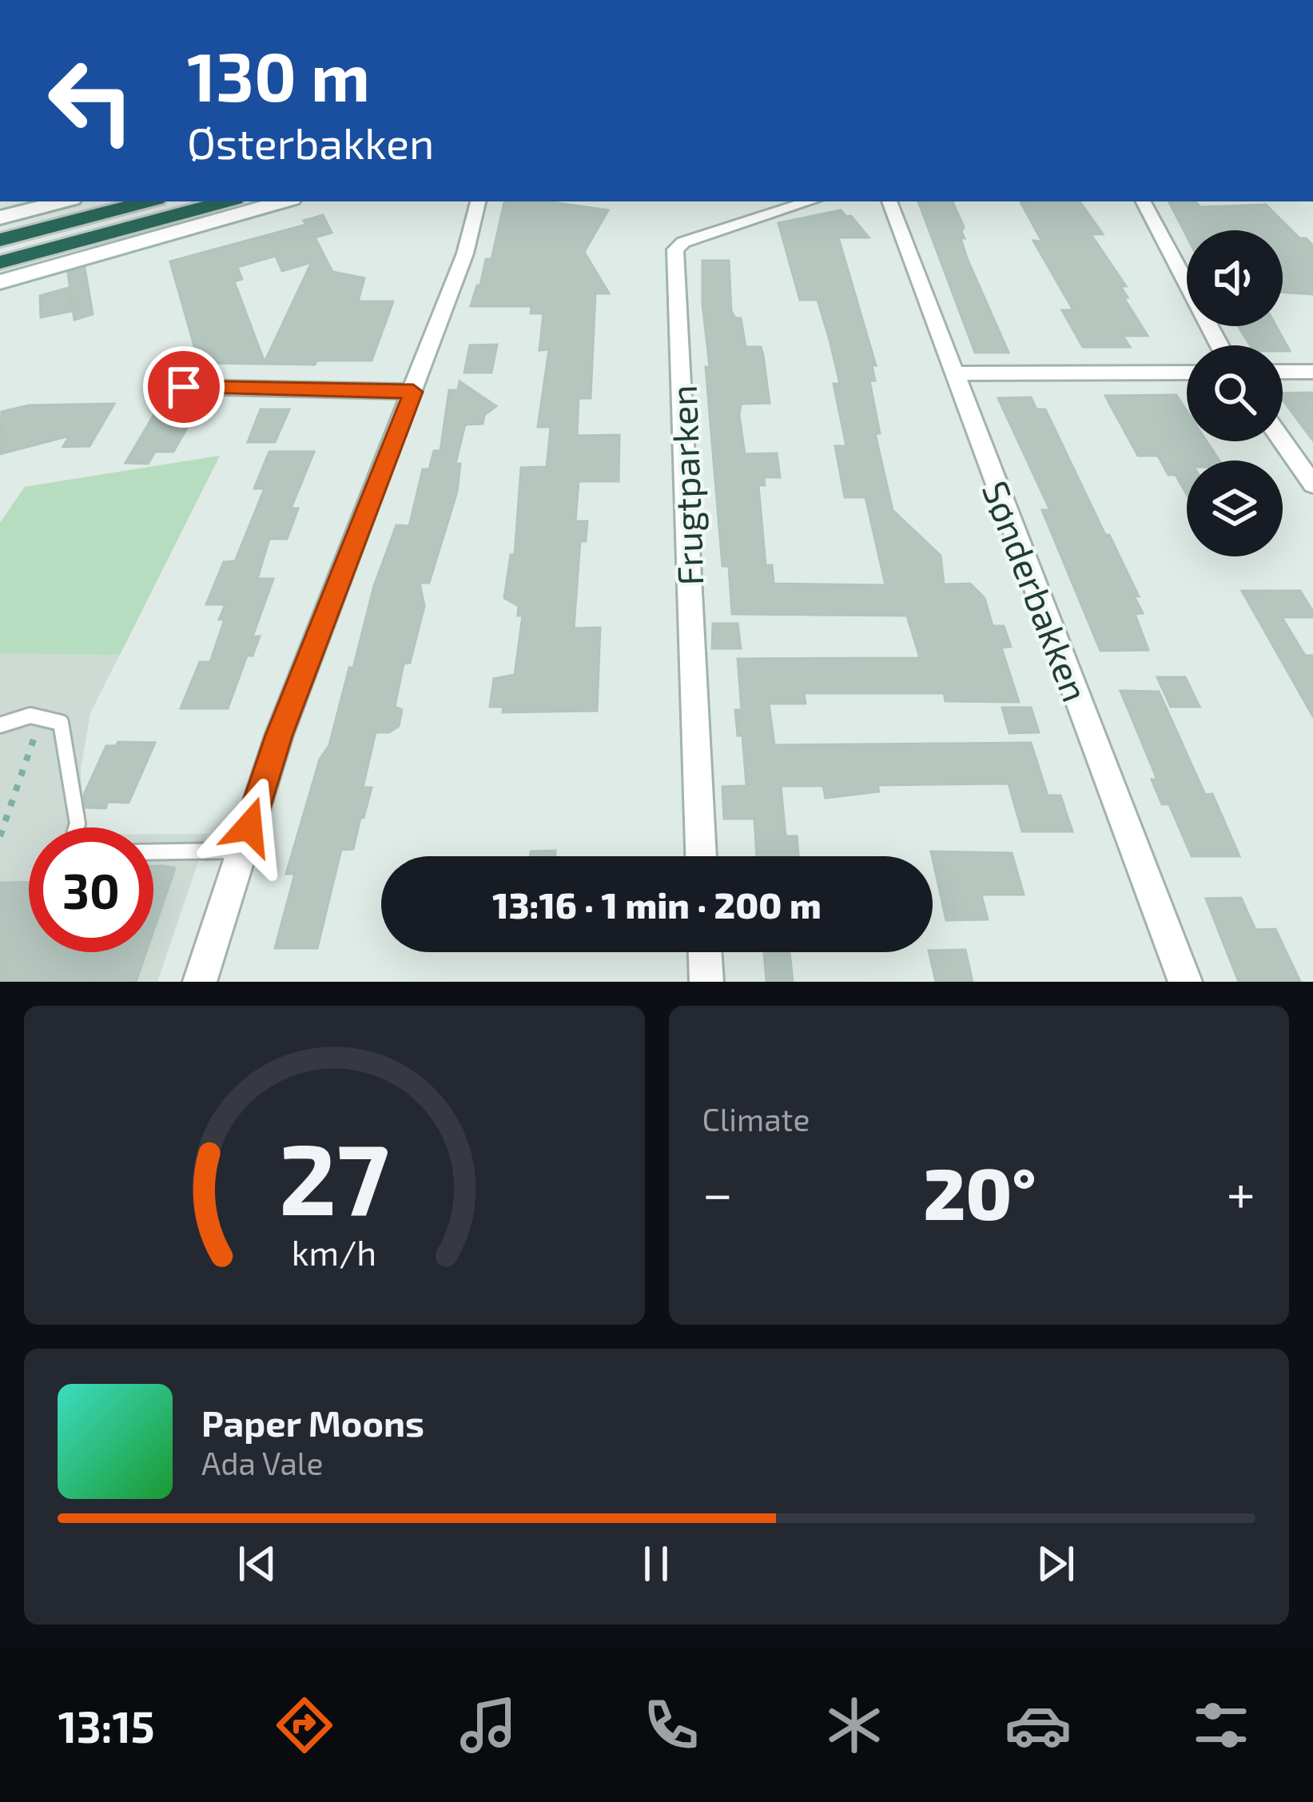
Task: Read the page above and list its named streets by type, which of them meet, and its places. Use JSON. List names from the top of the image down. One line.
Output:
{"streets":{"street":["Frugtparken","Sønderbakken"]},"page":{"turn":["130 m","Østerbakken"],"limit":"30","trip":"13:16 · 1 min · 200 m","tile":"Climate","heat":["−","20°","+"],"song":["Paper Moons","Ada Vale"],"tabs":"13:15","gauge":["27","km/h"]}}
